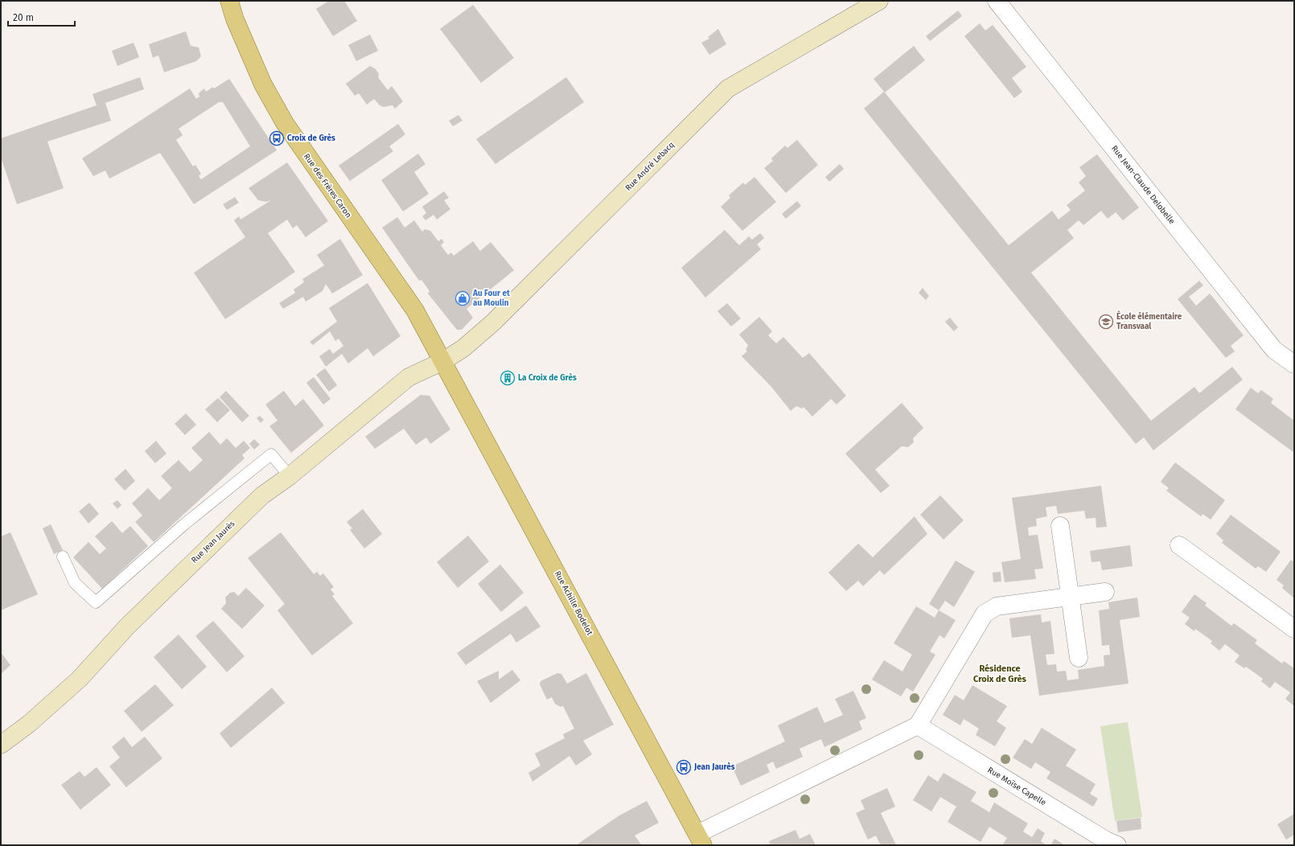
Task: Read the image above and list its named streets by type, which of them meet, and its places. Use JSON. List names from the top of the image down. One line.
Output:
{"streets":{"main road":["Rue André Lebacq","Rue des Frères Caron","Rue Jean Jaurès","Rue Achille Bodelot"],"street":["Rue Jean-Claude Delobelle","Rue Moïse Capelle"]},"crossings":[["Rue André Lebacq","Rue des Frères Caron"],["Rue André Lebacq","Rue Jean Jaurès"],["Rue André Lebacq","Rue Achille Bodelot"],["Rue des Frères Caron","Rue Jean Jaurès"],["Rue des Frères Caron","Rue Achille Bodelot"],["Rue Jean Jaurès","Rue Achille Bodelot"]],"districts":["Résidence Croix de Grès"],"places":{"bus stop":["Croix de Grès","Jean Jaurès"],"shop":["Au Four et au Moulin"],"school or university":["École élémentaire Transvaal"],"building":["La Croix de Grès"]},"scale_bar":"20 m"}
